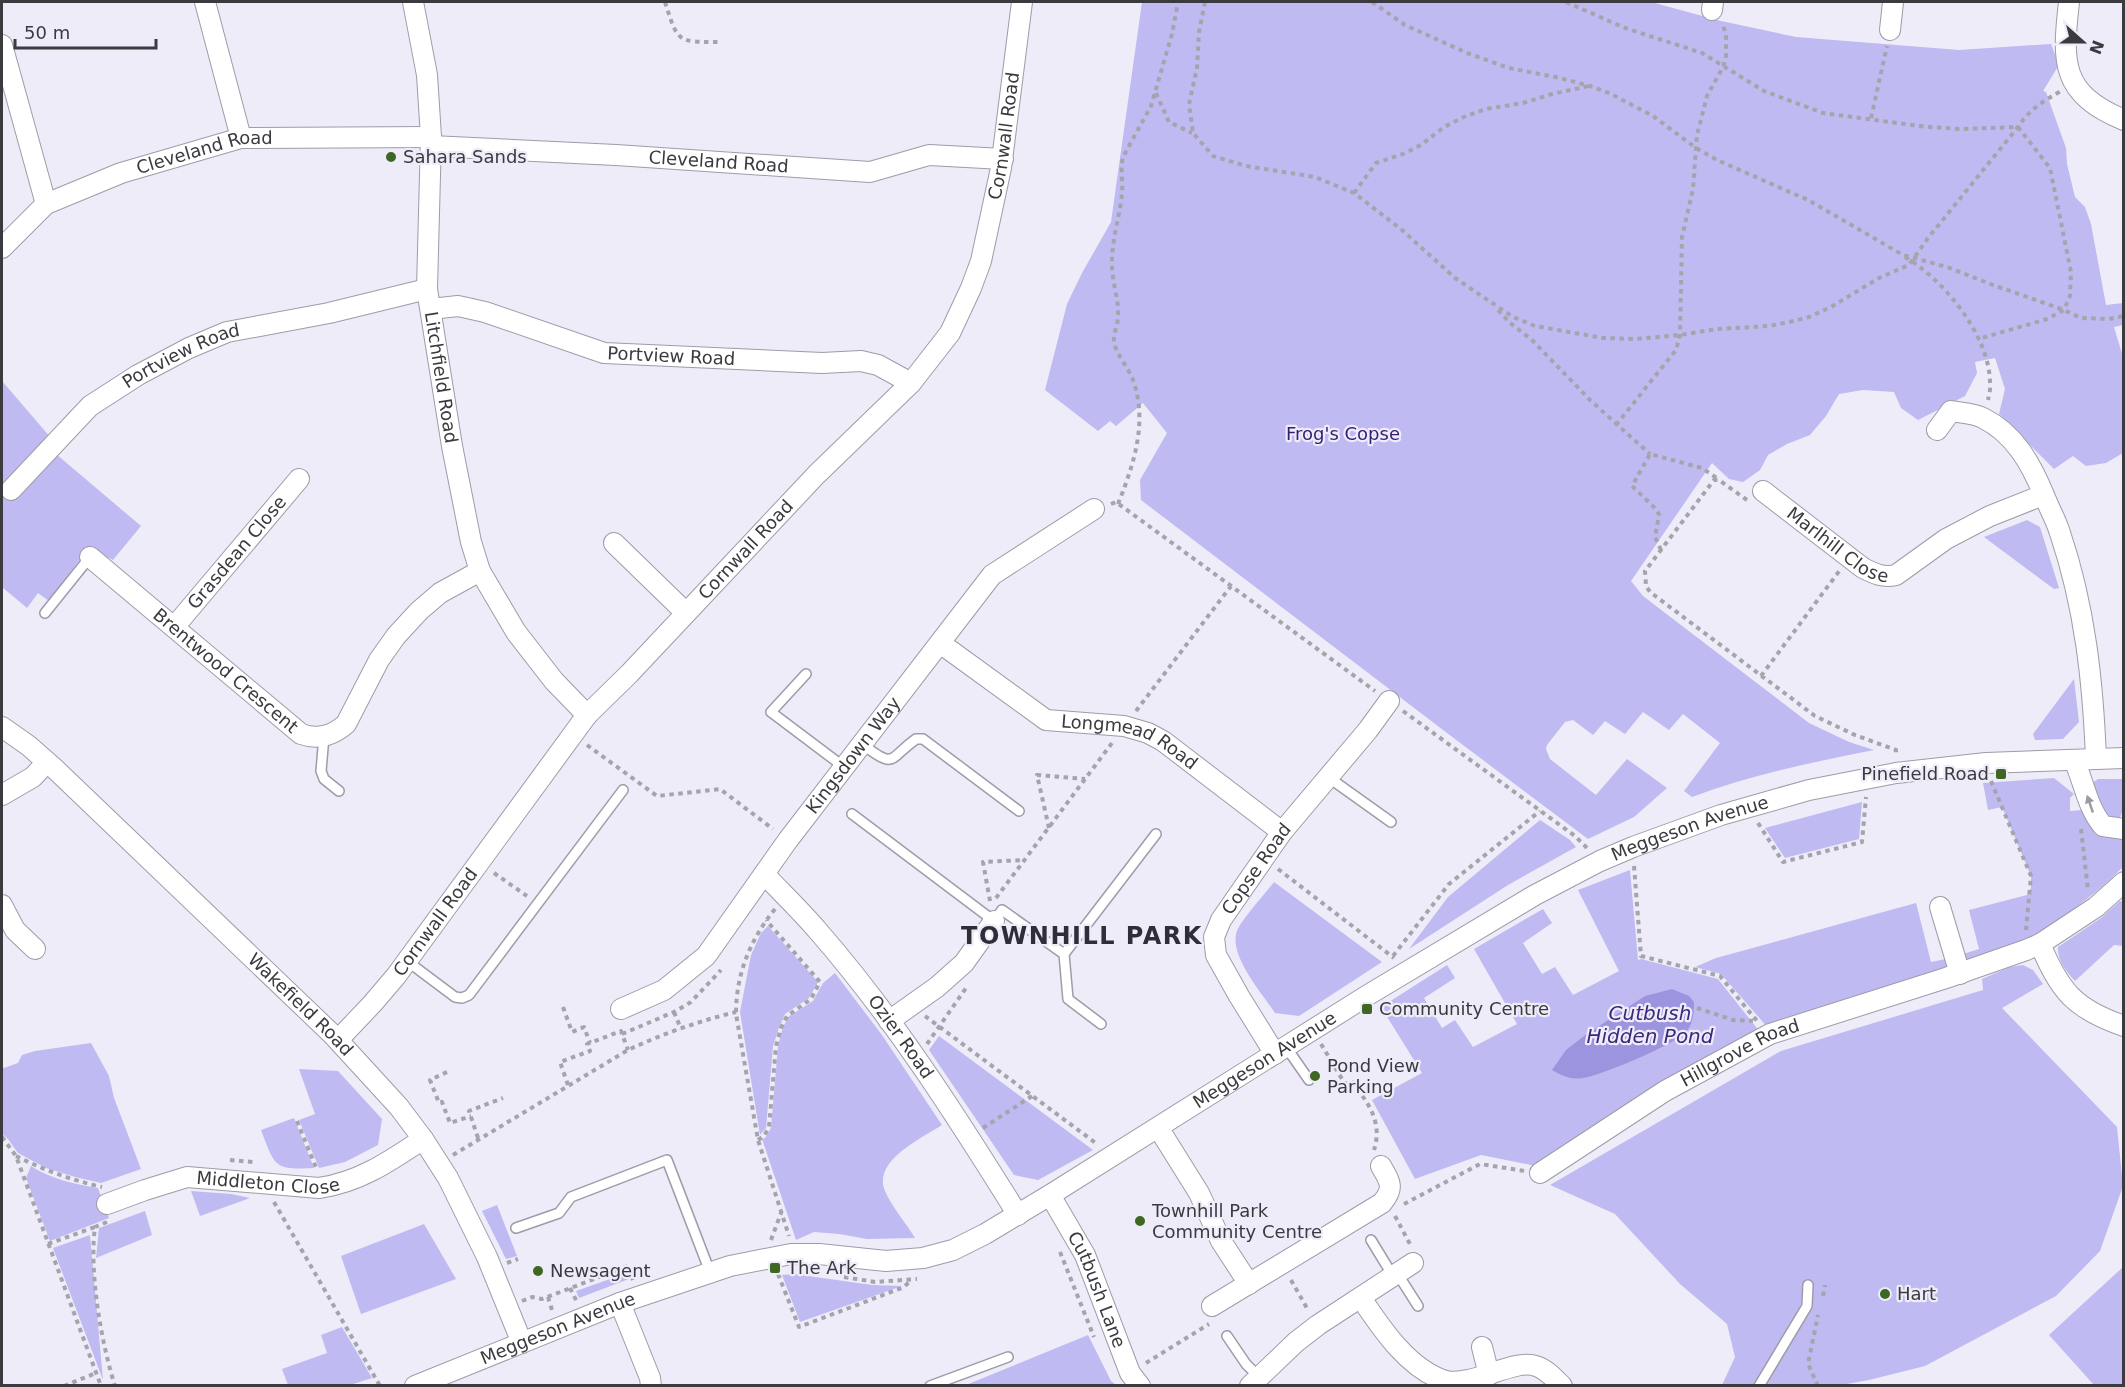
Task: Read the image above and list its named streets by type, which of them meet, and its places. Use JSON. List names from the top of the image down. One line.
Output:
{"streets":{"street":["Cornwall Road","Cleveland Road","Portview Road","Litchfield Road","Marlhill Close","Grasdean Close","Brentwood Crescent","Longmead Road","Kingsdown Way","Meggeson Avenue","Copse Road","Wakefield Road","Ozier Road","Hillgrove Road","Middleton Close","Cutbush Lane"]},"crossings":[["Cornwall Road","Cleveland Road"],["Cornwall Road","Portview Road"],["Cornwall Road","Litchfield Road"],["Cornwall Road","Wakefield Road"],["Cleveland Road","Litchfield Road"],["Portview Road","Litchfield Road"],["Litchfield Road","Brentwood Crescent"],["Grasdean Close","Brentwood Crescent"],["Longmead Road","Kingsdown Way"],["Longmead Road","Copse Road"],["Kingsdown Way","Ozier Road"],["Meggeson Avenue","Copse Road"],["Meggeson Avenue","Wakefield Road"],["Meggeson Avenue","Ozier Road"],["Meggeson Avenue","Cutbush Lane"],["Wakefield Road","Middleton Close"]],"districts":["TOWNHILL PARK"],"water":["Cutbush Hidden Pond"],"parks":["Frog's Copse"],"places":{"other":["Sahara Sands","Pond View Parking","Townhill Park Community Centre","Newsagent","Hart"],"transit":["Pinefield Road","Community Centre","The Ark"]},"scale_bar":"50 m","north":"right"}
